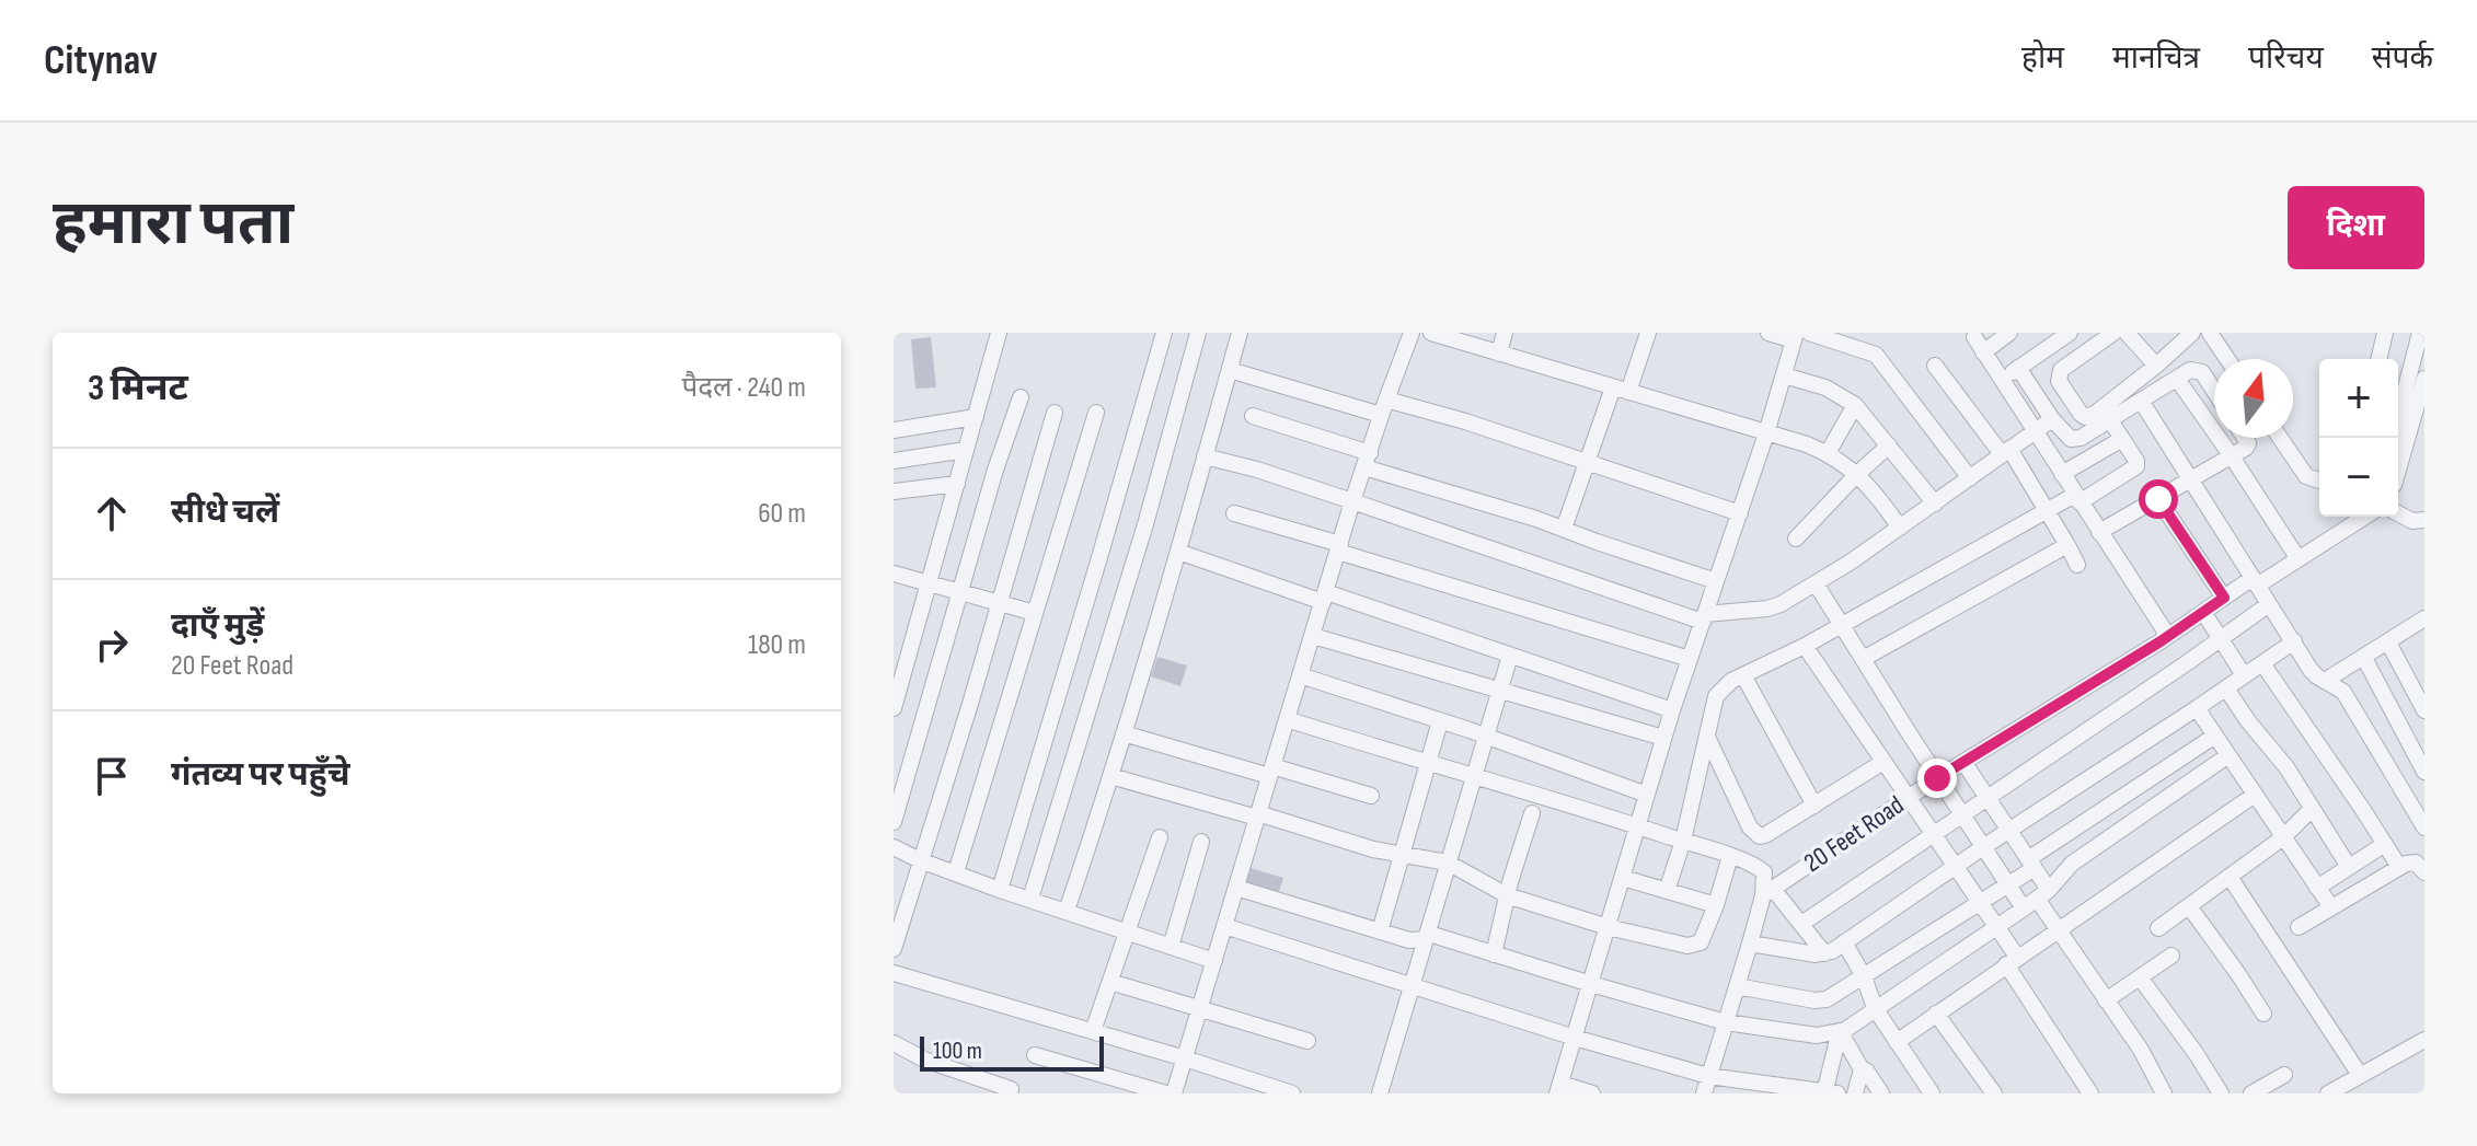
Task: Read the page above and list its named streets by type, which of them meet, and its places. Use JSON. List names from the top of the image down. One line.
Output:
{"streets":{"street":["20 Feet Road"]},"scale_bar":"100 m","north":"top","page":{"header":"Citynav","nav":["होम","मानचित्र","परिचय","संपर्क"],"buttons":"दिशा","title":"हमारा पता","heading":["3 मिनट","पैदल · 240 m"],"map_buttons":["+","−"],"list":[["सीधे चलें","60 m"],["दाएँ मुड़ें","20 Feet Road","180 m"],"गंतव्य पर पहुँचे"],"scale":"100 m"}}
